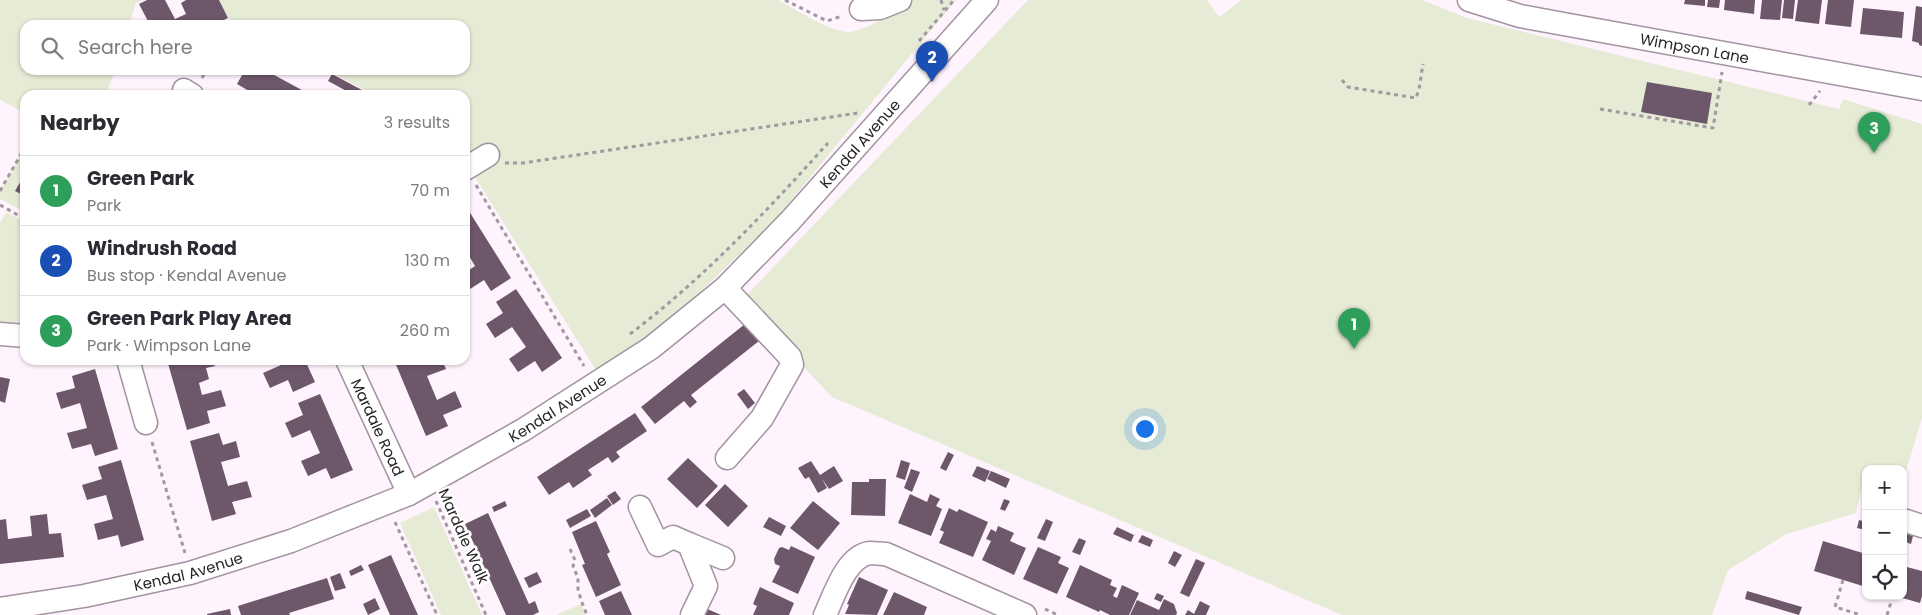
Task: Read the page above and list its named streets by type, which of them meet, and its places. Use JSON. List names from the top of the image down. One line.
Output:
{"streets":{"street":["Wimpson Lane","Kendal Avenue","Mardale Road"],"path":["Mardale Walk"]},"crossings":[["Kendal Avenue","Mardale Road"],["Kendal Avenue","Mardale Walk"],["Mardale Road","Mardale Walk"]],"page":{"search":"Search here","pins":["2","3","1"],"heading":["Nearby","3 results"],"list":[{"mark":"1","name":"Green Park","note":"Park","value":"70 m"},{"mark":"2","name":"Windrush Road","note":"Bus stop · Kendal Avenue","value":"130 m"},{"mark":"3","name":"Green Park Play Area","note":"Park · Wimpson Lane","value":"260 m"}],"map_buttons":["+","−"]}}
